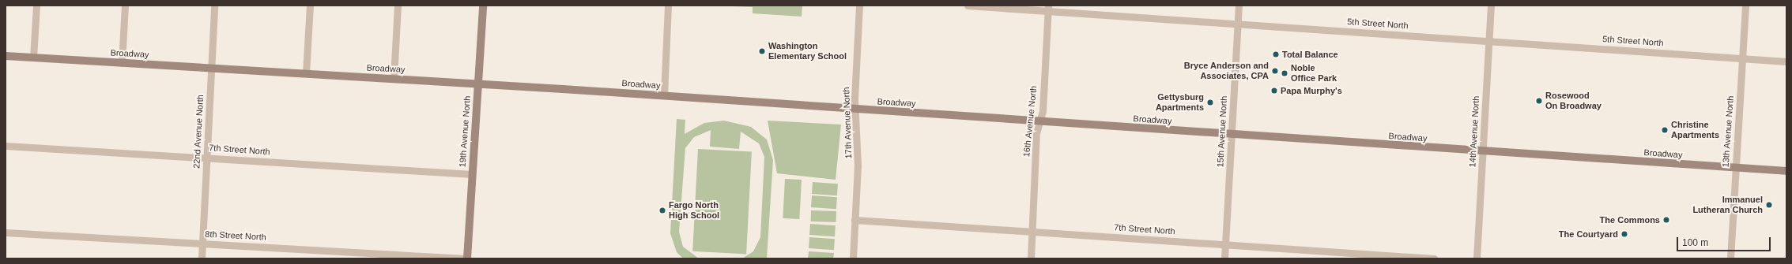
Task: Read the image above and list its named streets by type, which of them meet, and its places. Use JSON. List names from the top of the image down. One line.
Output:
{"streets":{"street":["5th Street North","Broadway","16th Avenue North","17th Avenue North","22nd Avenue North","19th Avenue North","15th Avenue North","14th Avenue North","13th Avenue North","7th Street North","8th Street North"]},"crossings":[["5th Street North","16th Avenue North"],["5th Street North","15th Avenue North"],["5th Street North","14th Avenue North"],["5th Street North","13th Avenue North"],["Broadway","16th Avenue North"],["Broadway","17th Avenue North"],["Broadway","22nd Avenue North"],["Broadway","19th Avenue North"],["Broadway","15th Avenue North"],["Broadway","14th Avenue North"],["Broadway","13th Avenue North"],["16th Avenue North","7th Street North"],["17th Avenue North","7th Street North"],["22nd Avenue North","7th Street North"],["22nd Avenue North","8th Street North"],["19th Avenue North","7th Street North"],["19th Avenue North","8th Street North"],["15th Avenue North","7th Street North"]],"places":["Washington Elementary School","Total Balance","Bryce Anderson and Associates, CPA","Noble Office Park","Papa Murphy's","Rosewood On Broadway","Gettysburg Apartments","Christine Apartments","Immanuel Lutheran Church","Fargo North High School","The Commons","The Courtyard"],"scale_bar":"100 m"}
